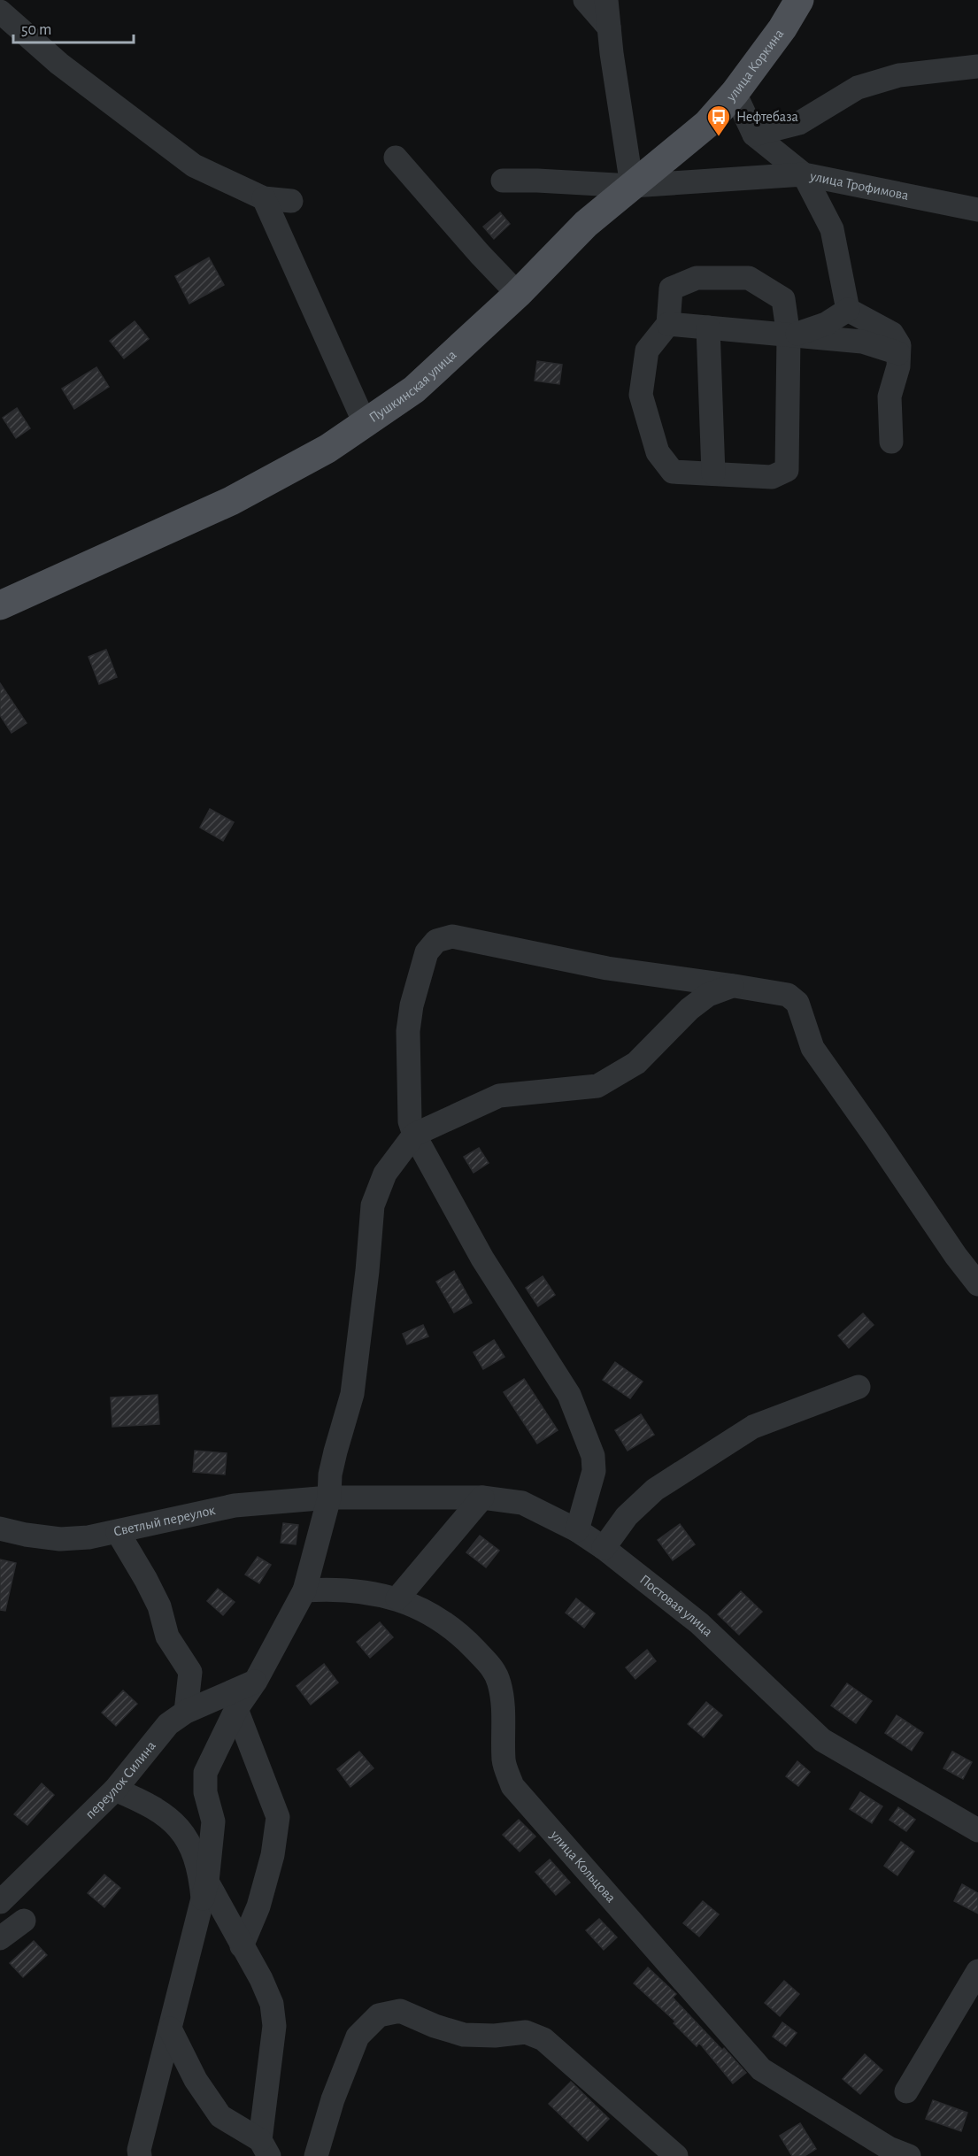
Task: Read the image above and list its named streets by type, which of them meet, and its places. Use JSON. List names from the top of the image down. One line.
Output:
{"streets":{"main road":["улица Коркина","Пушкинская улица"],"street":["улица Трофимова","Светлый переулок","Постовая улица","переулок Силина","улица Кольцова"]},"crossings":[["улица Коркина","Пушкинская улица"],["Светлый переулок","Постовая улица"]],"places":{"bus stop":["Нефтебаза"]},"scale_bar":"50 m"}
